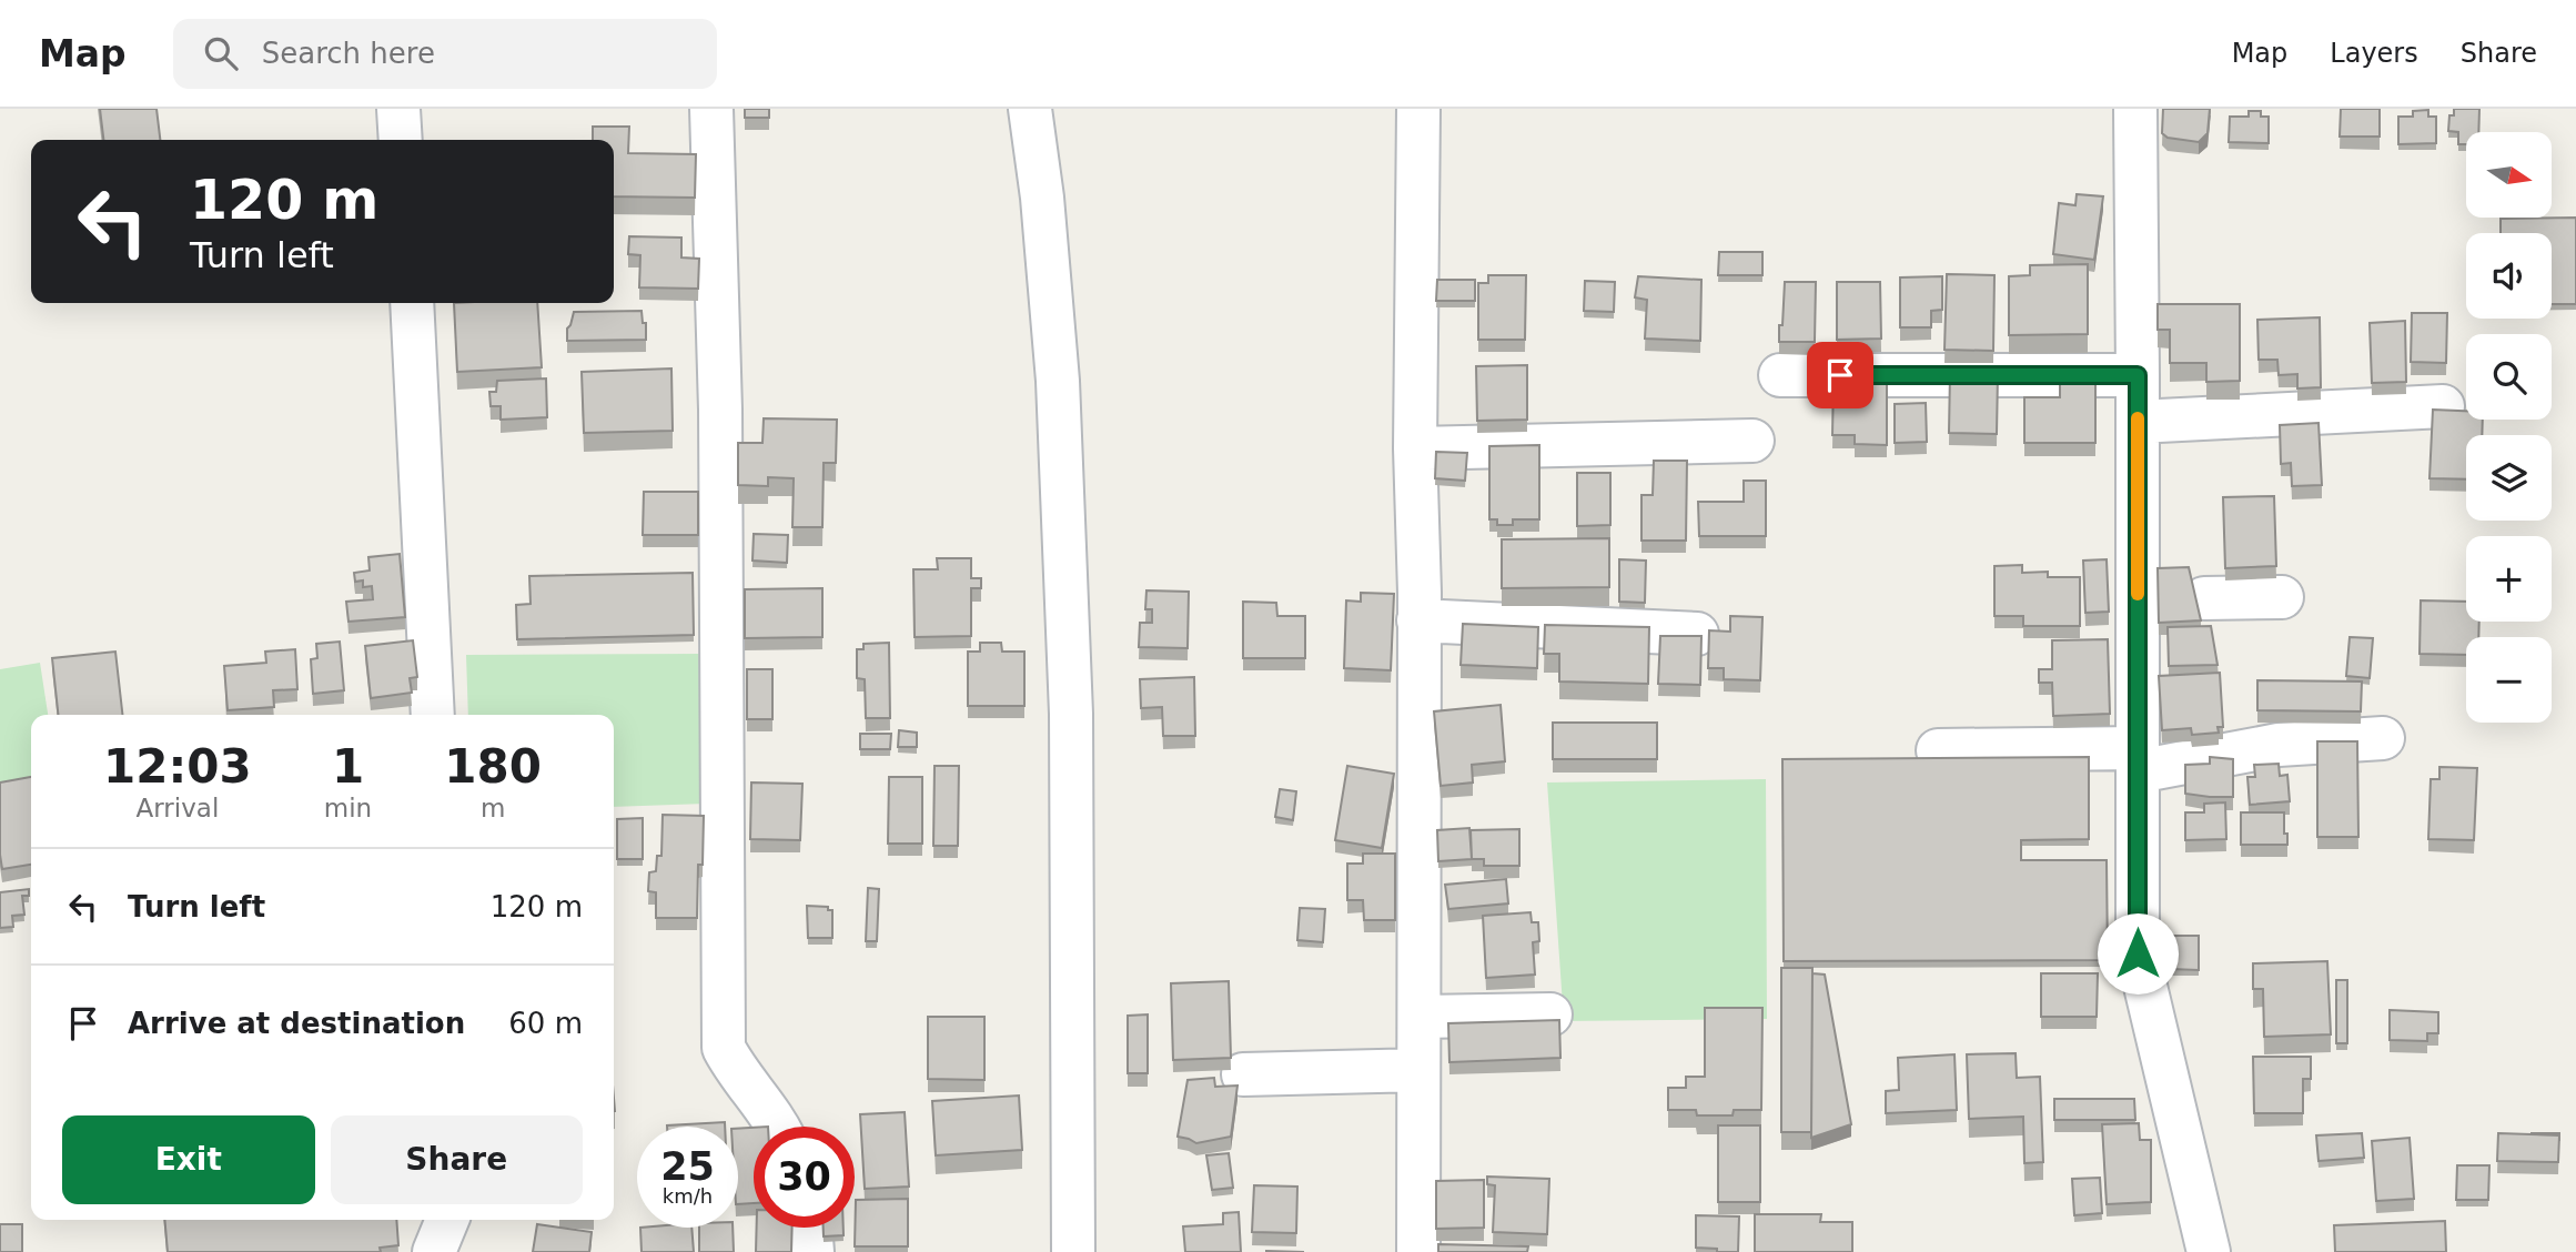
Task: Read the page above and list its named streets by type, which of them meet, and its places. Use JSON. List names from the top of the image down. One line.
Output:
{"north":"right","page":{"header":"Map","search":"Search here","nav":["Map","Layers","Share"],"map_buttons":["+","−"],"turn":["120 m","Turn left"],"eta":["12:03","Arrival","1","min","180","m"],"list":[{"name":"Turn left","value":"120 m"},{"name":"Arrive at destination","value":"60 m"}],"buttons":["Exit","Share"],"speed":"25 km/h","limit":"30"}}
